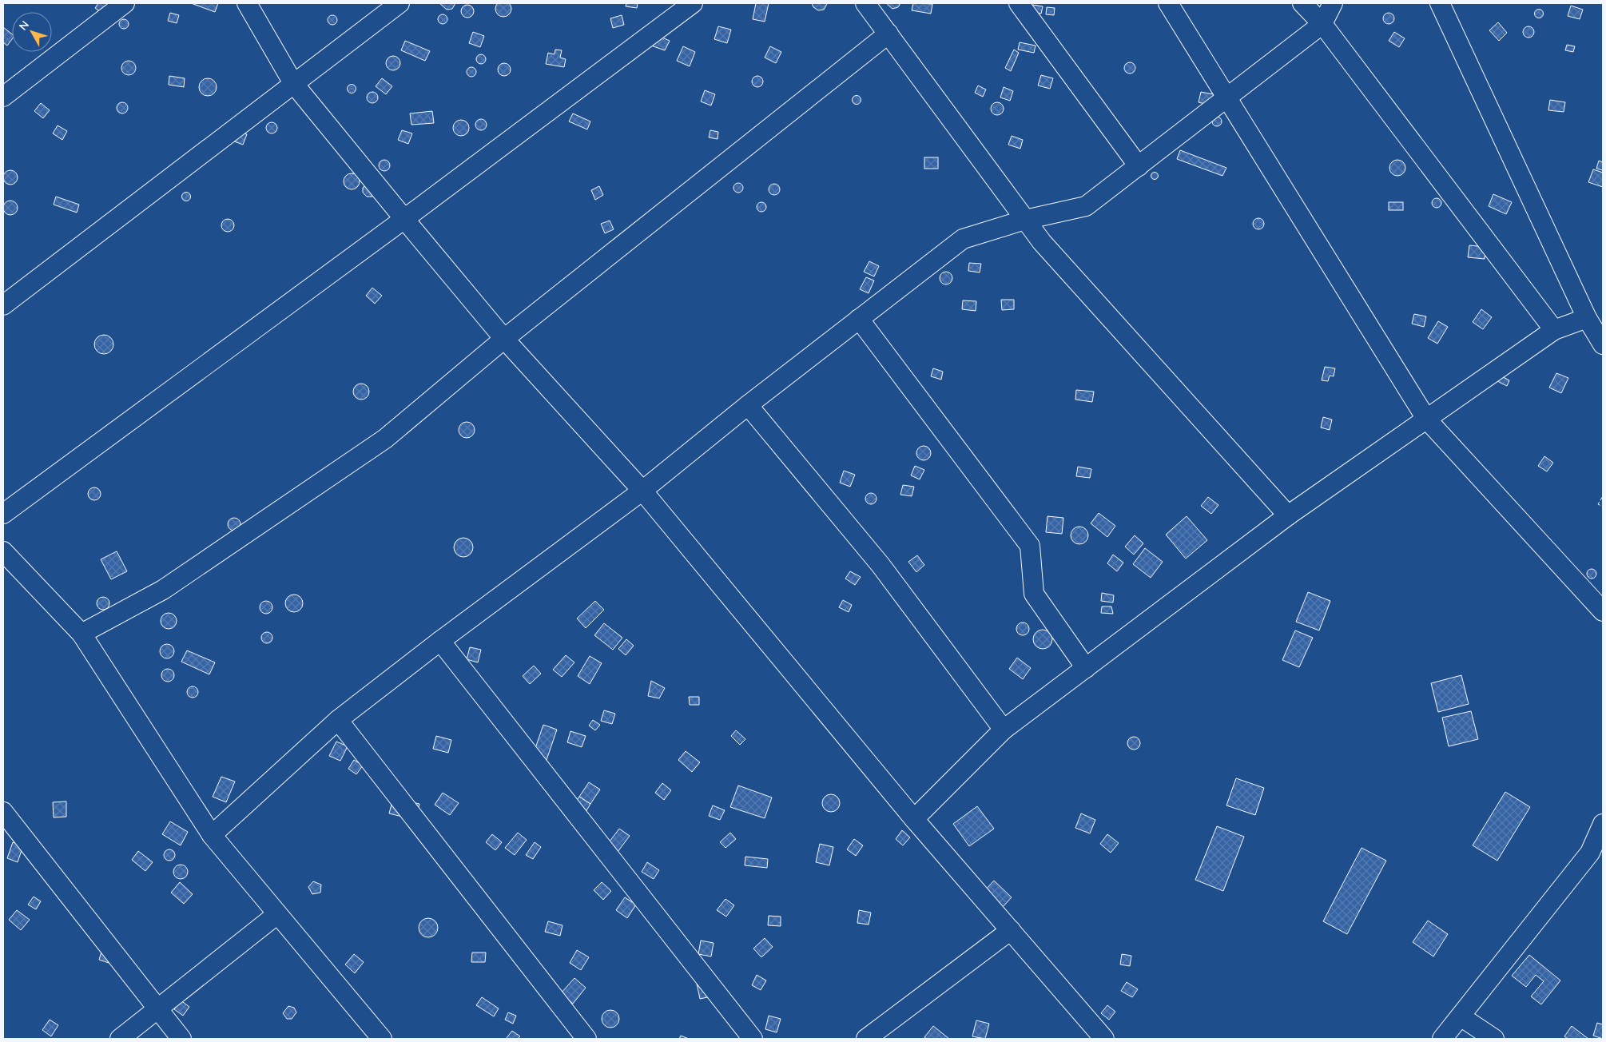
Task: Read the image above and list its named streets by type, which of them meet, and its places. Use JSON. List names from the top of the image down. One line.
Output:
{"north":"top left"}
